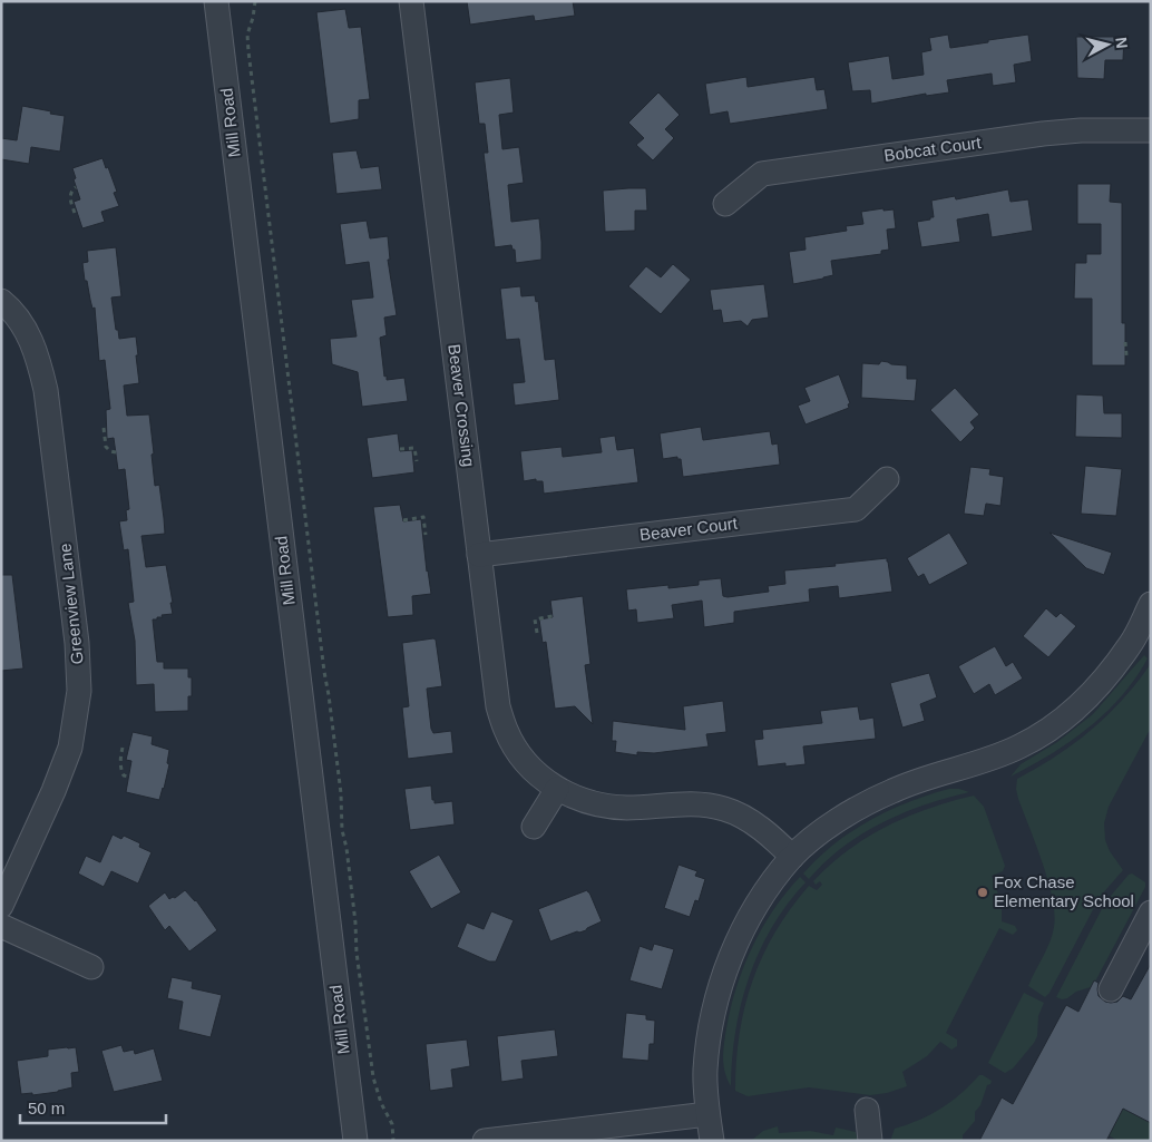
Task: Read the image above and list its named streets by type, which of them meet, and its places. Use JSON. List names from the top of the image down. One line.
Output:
{"streets":{"street":["Mill Road","Bobcat Court","Beaver Crossing","Beaver Court","Greenview Lane"]},"crossings":[["Beaver Crossing","Beaver Court"]],"places":["Fox Chase Elementary School"],"scale_bar":"50 m","north":"right"}
